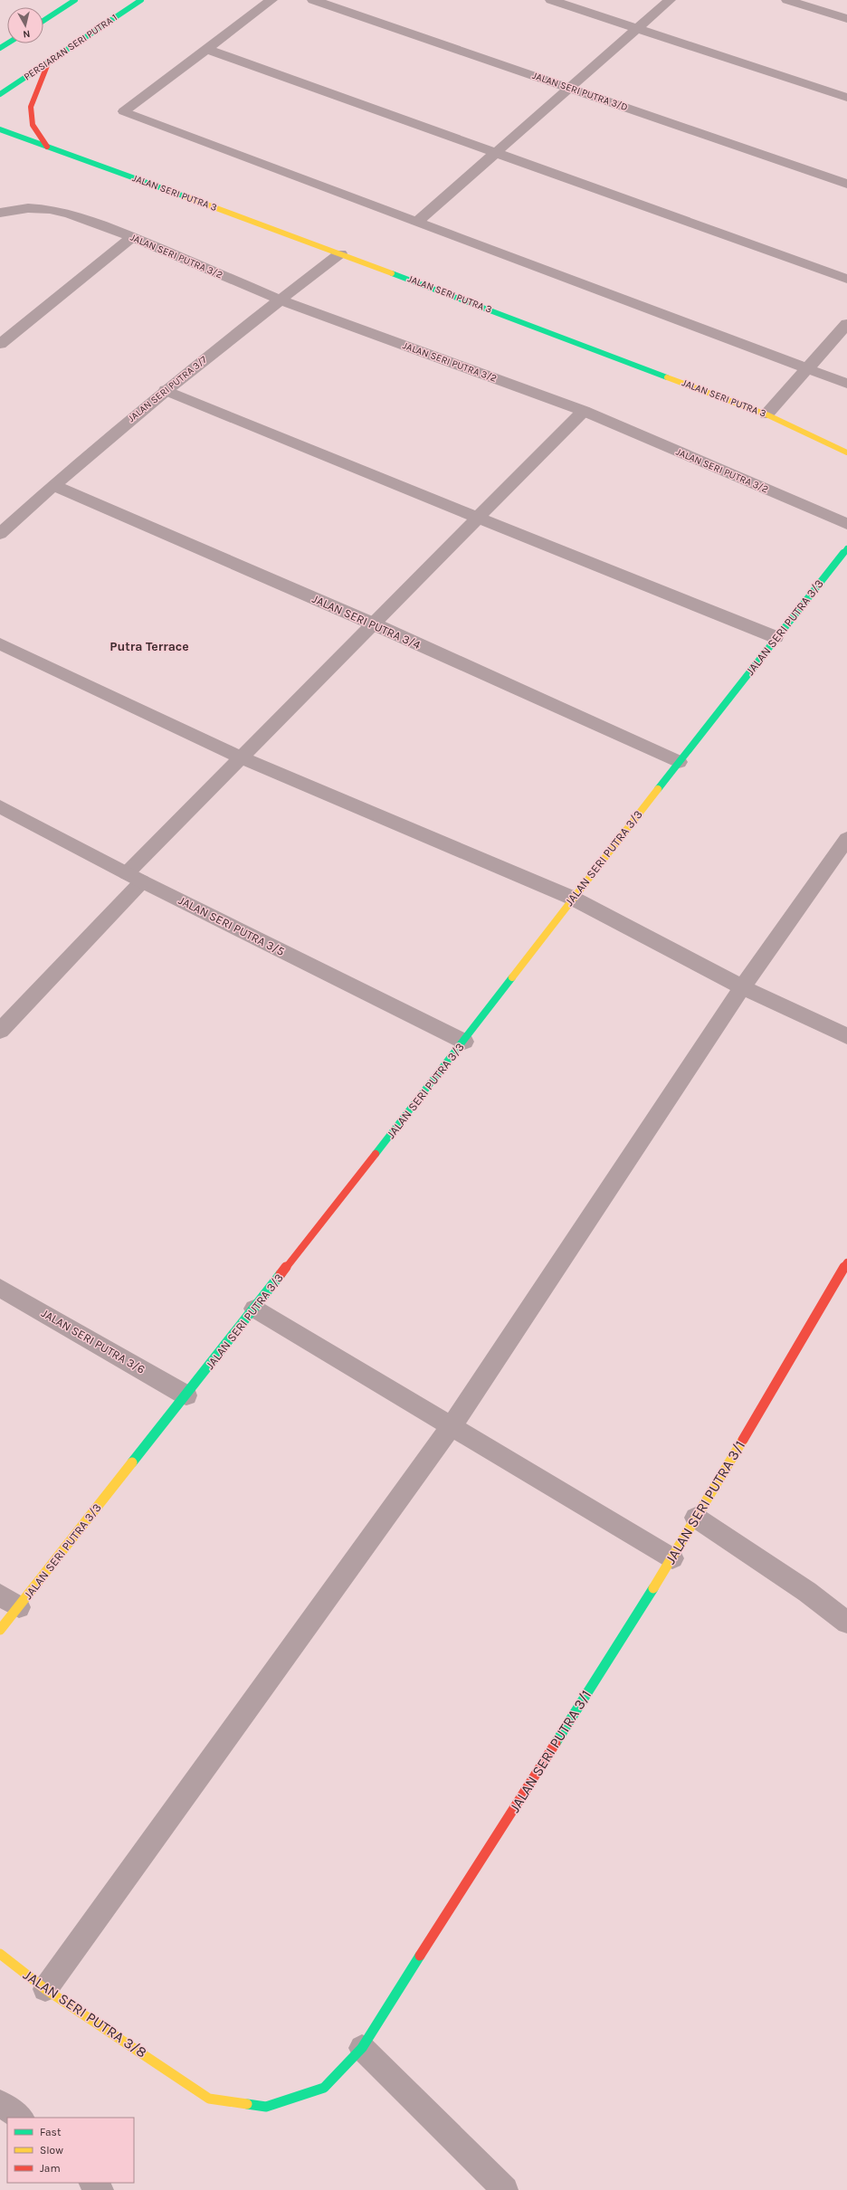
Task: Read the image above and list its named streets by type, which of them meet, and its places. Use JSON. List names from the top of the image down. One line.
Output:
{"streets":{"street":["PERSIARAN SERI PUTRA 1","JALAN SERI PUTRA 3/D","JALAN SERI PUTRA 3","JALAN SERI PUTRA 3/2","JALAN SERI PUTRA 3/7","JALAN SERI PUTRA 3/4","JALAN SERI PUTRA 3/3","JALAN SERI PUTRA 3/5","JALAN SERI PUTRA 3/6","JALAN SERI PUTRA 3/1","JALAN SERI PUTRA 3/8"]},"crossings":[["JALAN SERI PUTRA 3","JALAN SERI PUTRA 3/7"],["JALAN SERI PUTRA 3/2","JALAN SERI PUTRA 3/7"],["JALAN SERI PUTRA 3/7","JALAN SERI PUTRA 3/4"],["JALAN SERI PUTRA 3/4","JALAN SERI PUTRA 3/3"],["JALAN SERI PUTRA 3/3","JALAN SERI PUTRA 3/5"],["JALAN SERI PUTRA 3/3","JALAN SERI PUTRA 3/6"],["JALAN SERI PUTRA 3/1","JALAN SERI PUTRA 3/8"]],"districts":["Putra Terrace"],"legend":["Fast","Slow","Jam"],"north":"bottom"}
